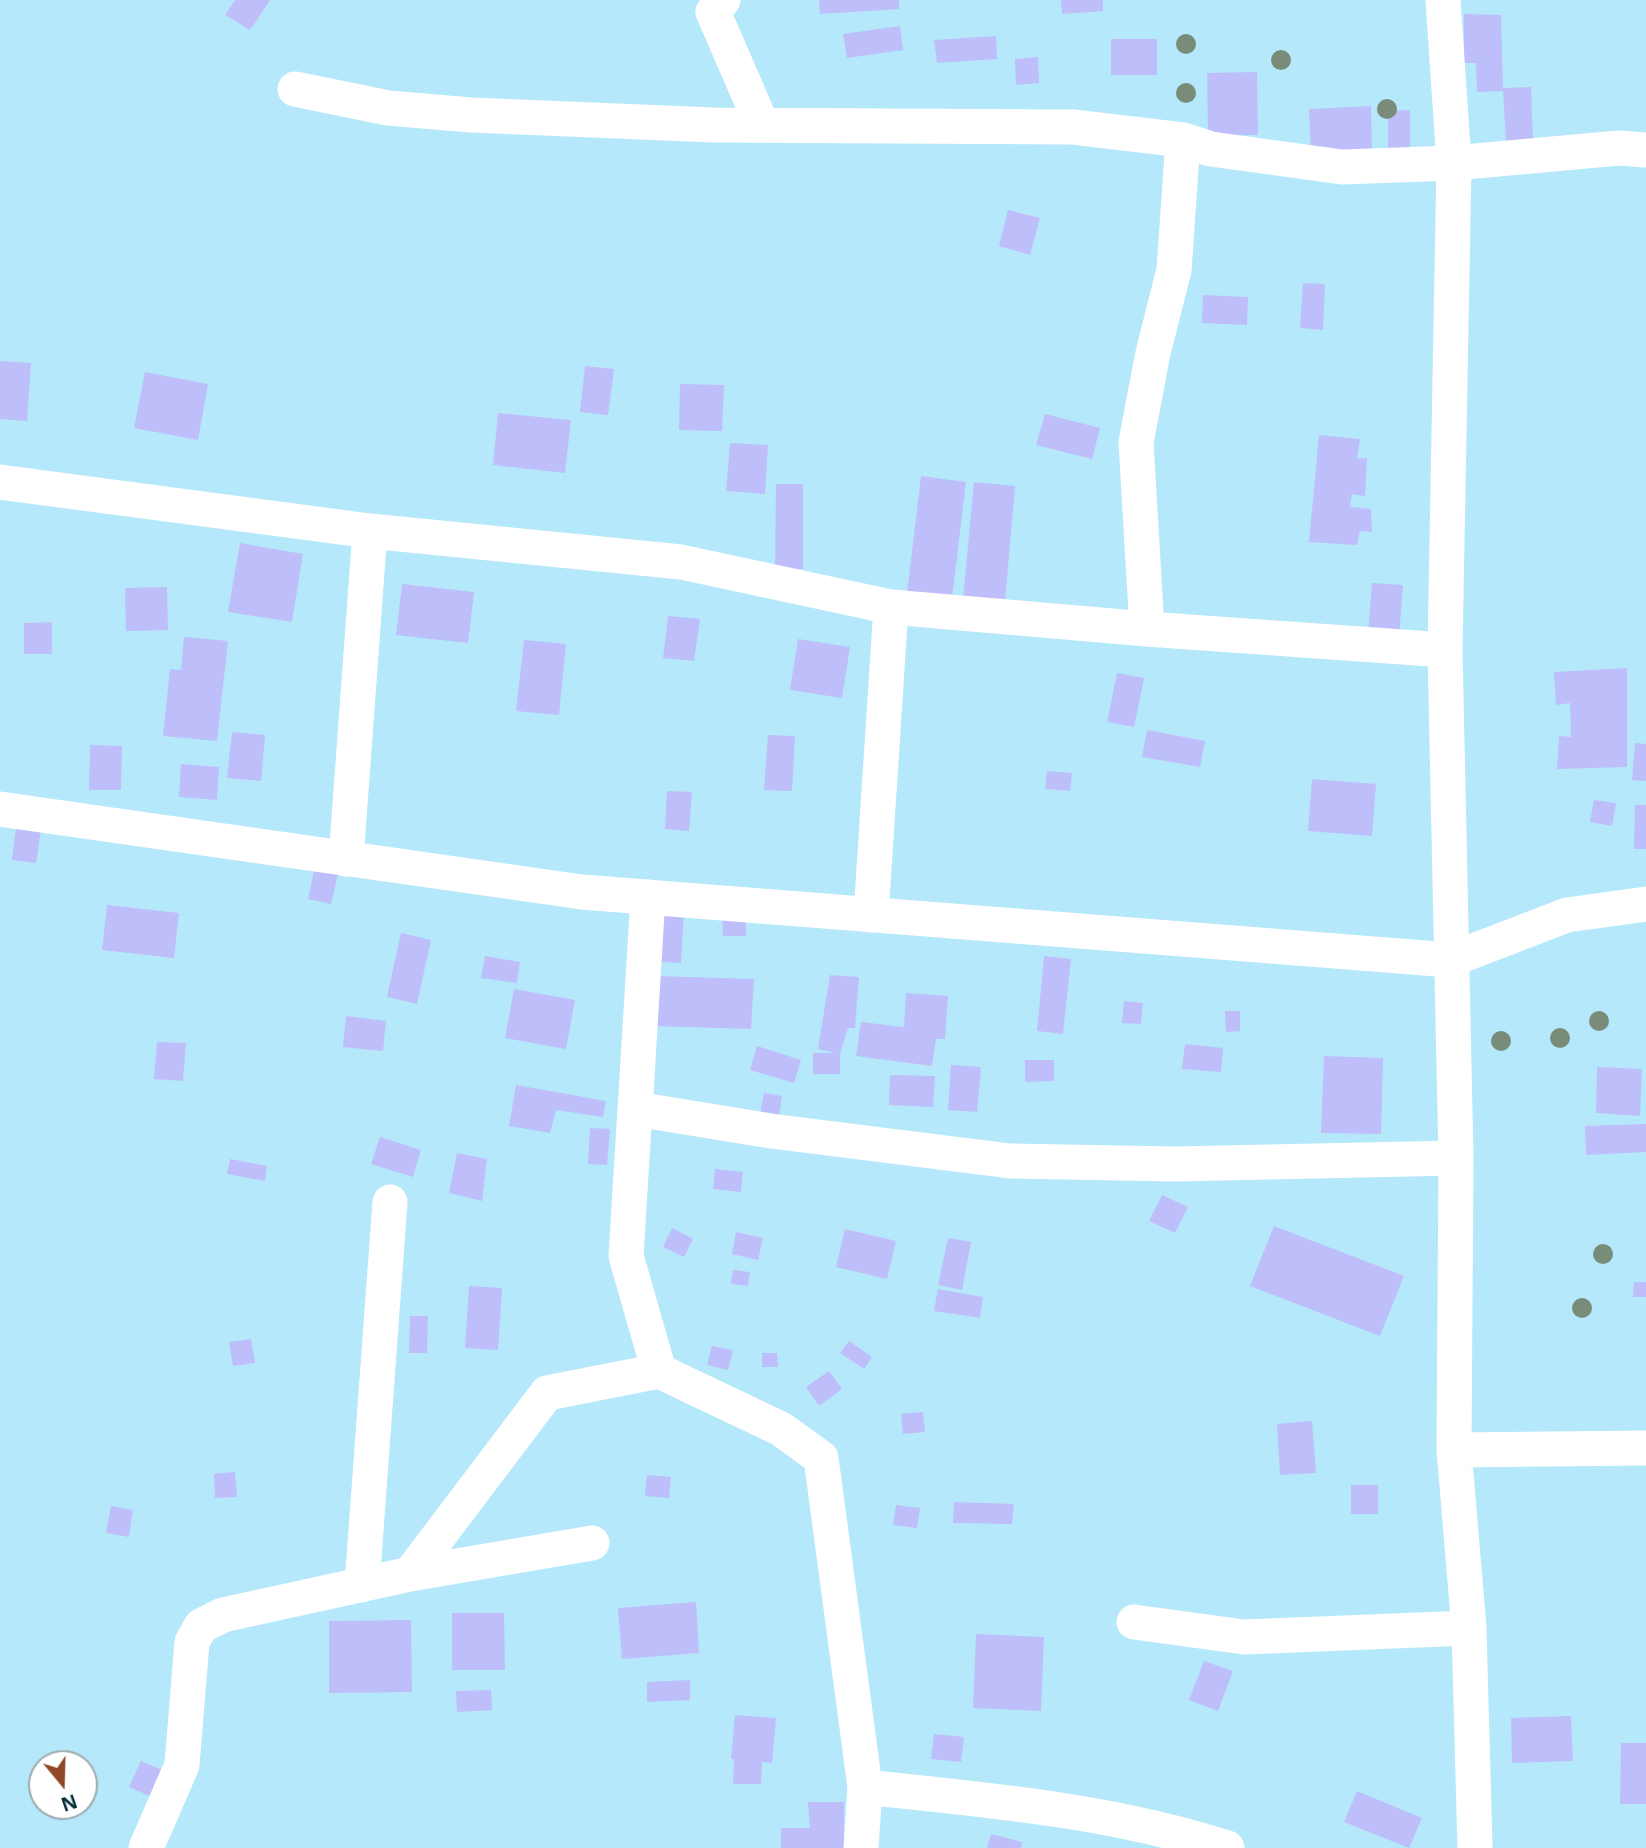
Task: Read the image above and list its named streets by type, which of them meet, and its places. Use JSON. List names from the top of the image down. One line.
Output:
{"north":"bottom"}
